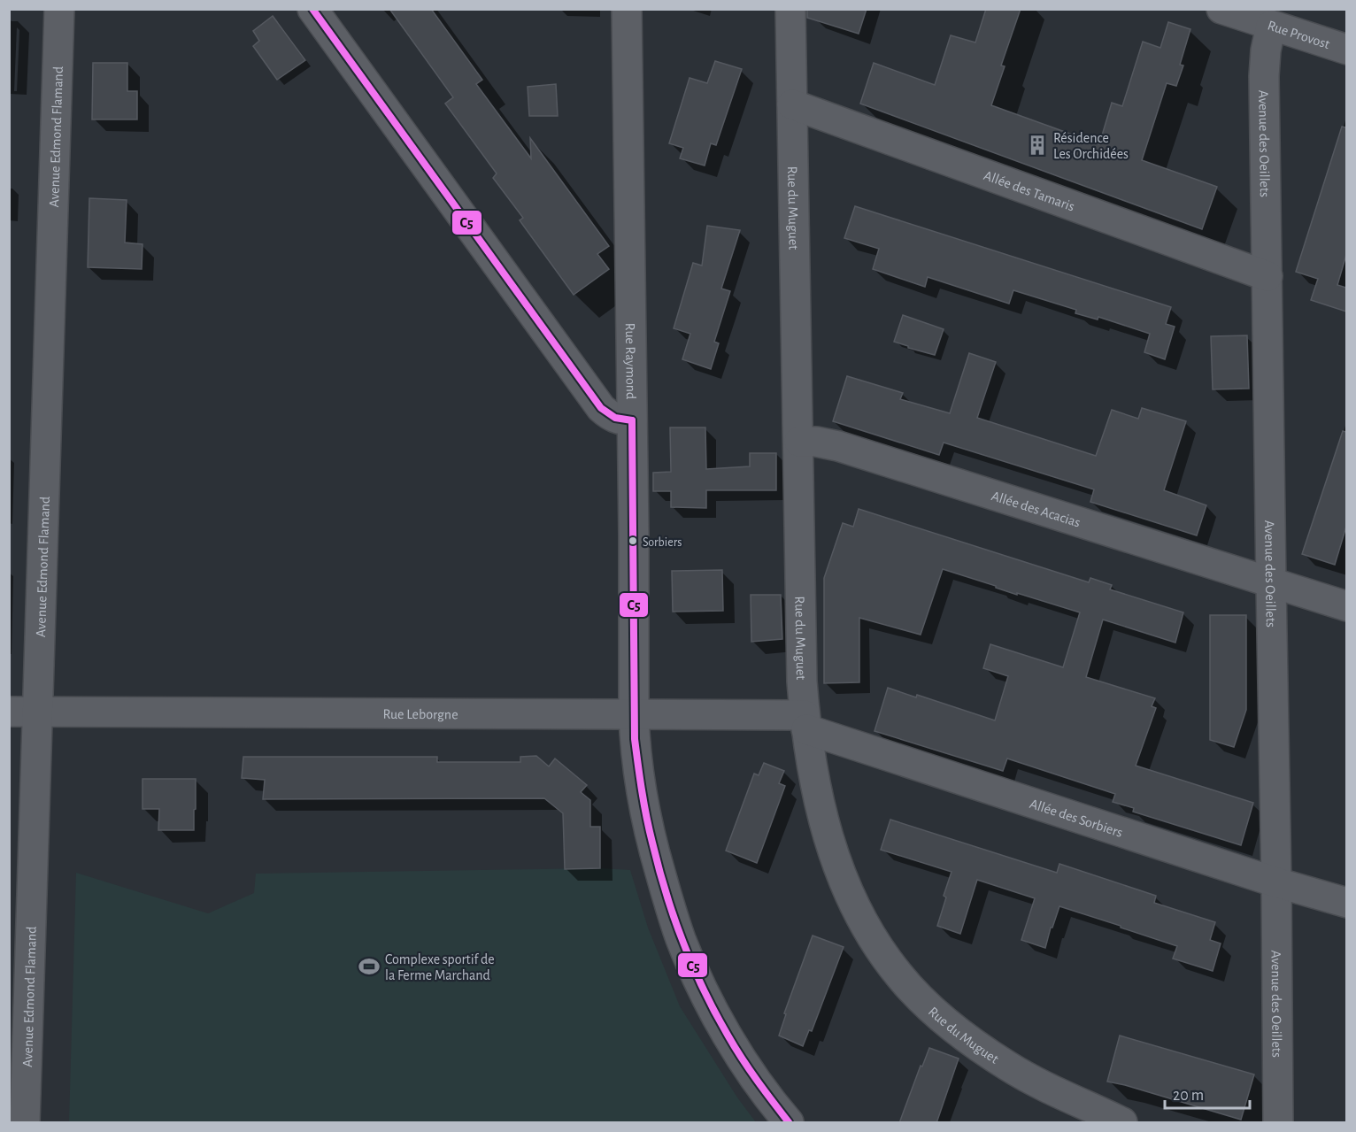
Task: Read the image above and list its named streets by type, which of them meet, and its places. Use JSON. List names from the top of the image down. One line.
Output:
{"streets":{"street":["Rue Provost","Avenue Edmond Flamand","Avenue des Oeillets","Allée des Tamaris","Rue du Muguet","Rue Raymond","Allée des Acacias","Rue Leborgne","Allée des Sorbiers"]},"crossings":[["Rue Provost","Avenue des Oeillets"],["Avenue Edmond Flamand","Rue Leborgne"],["Avenue des Oeillets","Allée des Tamaris"],["Avenue des Oeillets","Allée des Acacias"],["Avenue des Oeillets","Allée des Sorbiers"],["Allée des Tamaris","Rue du Muguet"],["Rue du Muguet","Allée des Acacias"],["Rue du Muguet","Rue Leborgne"],["Rue du Muguet","Allée des Sorbiers"],["Rue Raymond","Rue Leborgne"],["Rue Leborgne","Allée des Sorbiers"]],"places":{"building":["Résidence Les Orchidées"],"other":["Sorbiers"],"sports":["Complexe sportif de la Ferme Marchand"]},"lines":["transit line C5"],"scale_bar":"20 m"}
